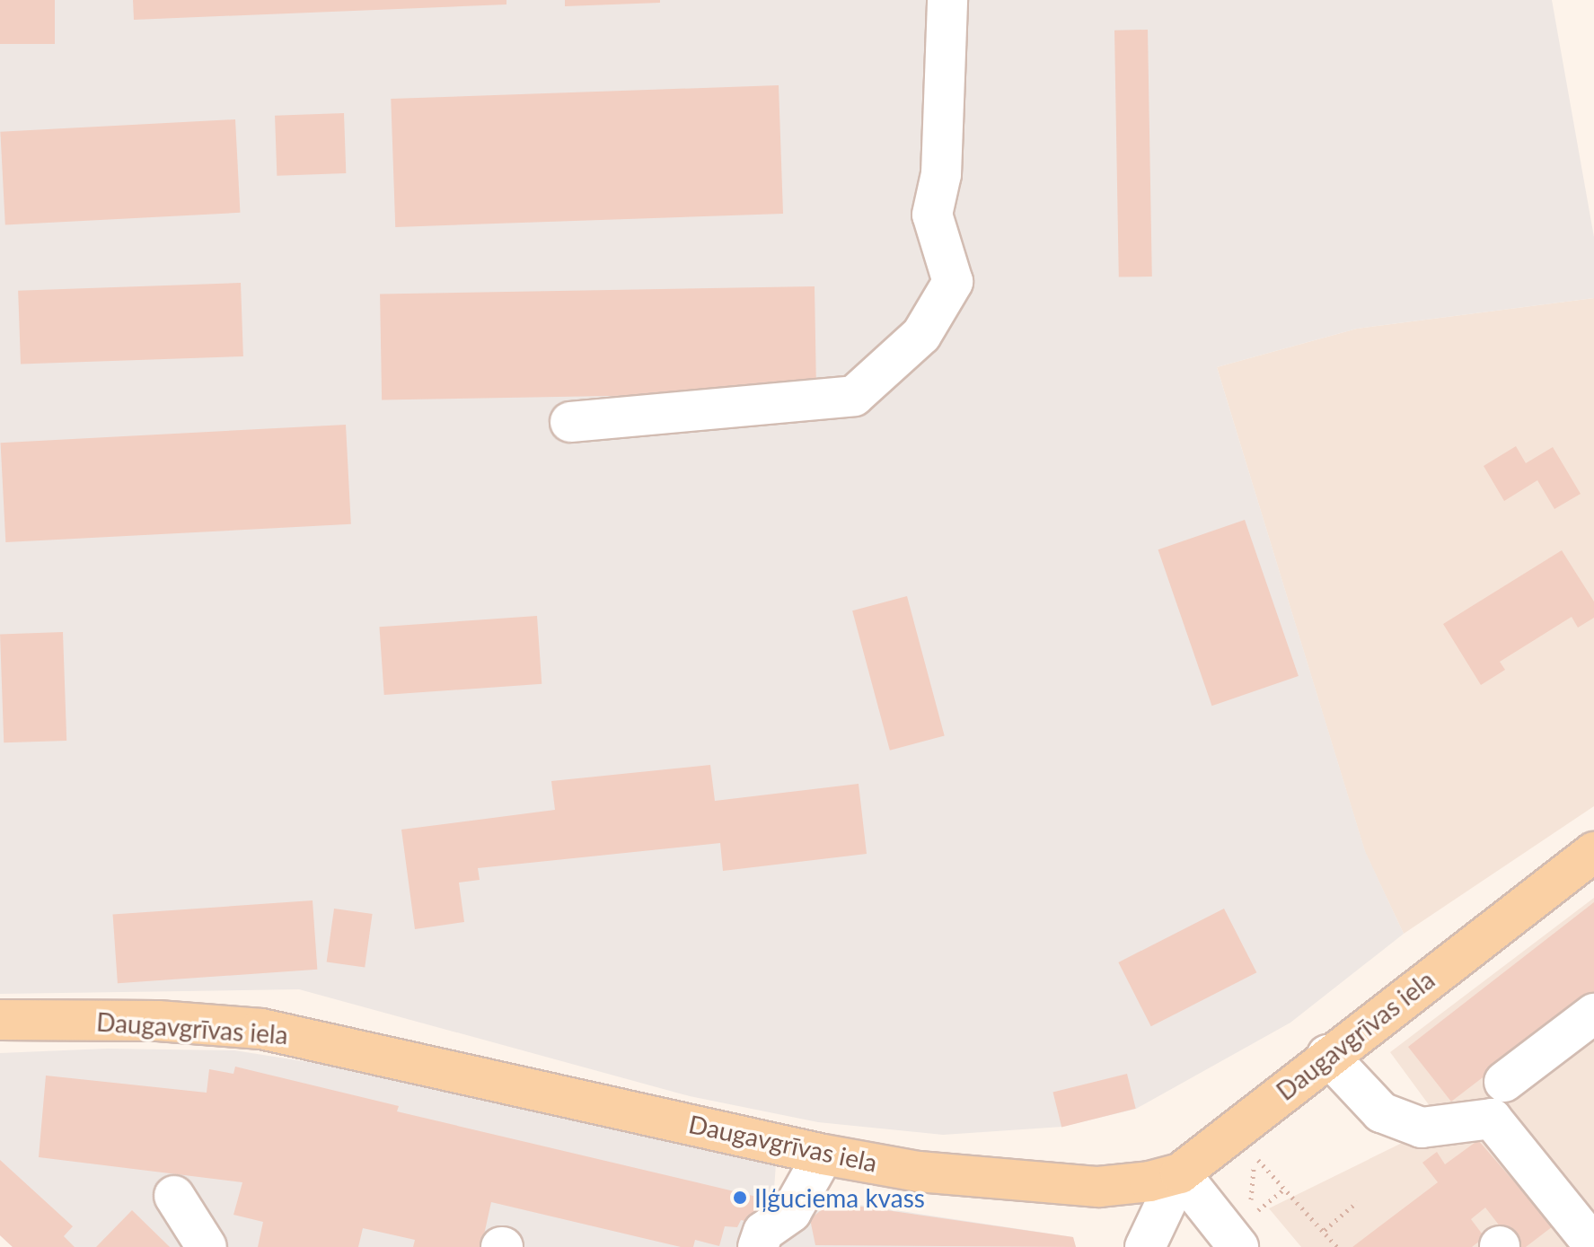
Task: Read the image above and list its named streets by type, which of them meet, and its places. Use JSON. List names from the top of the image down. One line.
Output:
{"streets":{"main road":["Daugavgrīvas iela"]},"places":["Iļģuciema kvass"]}
